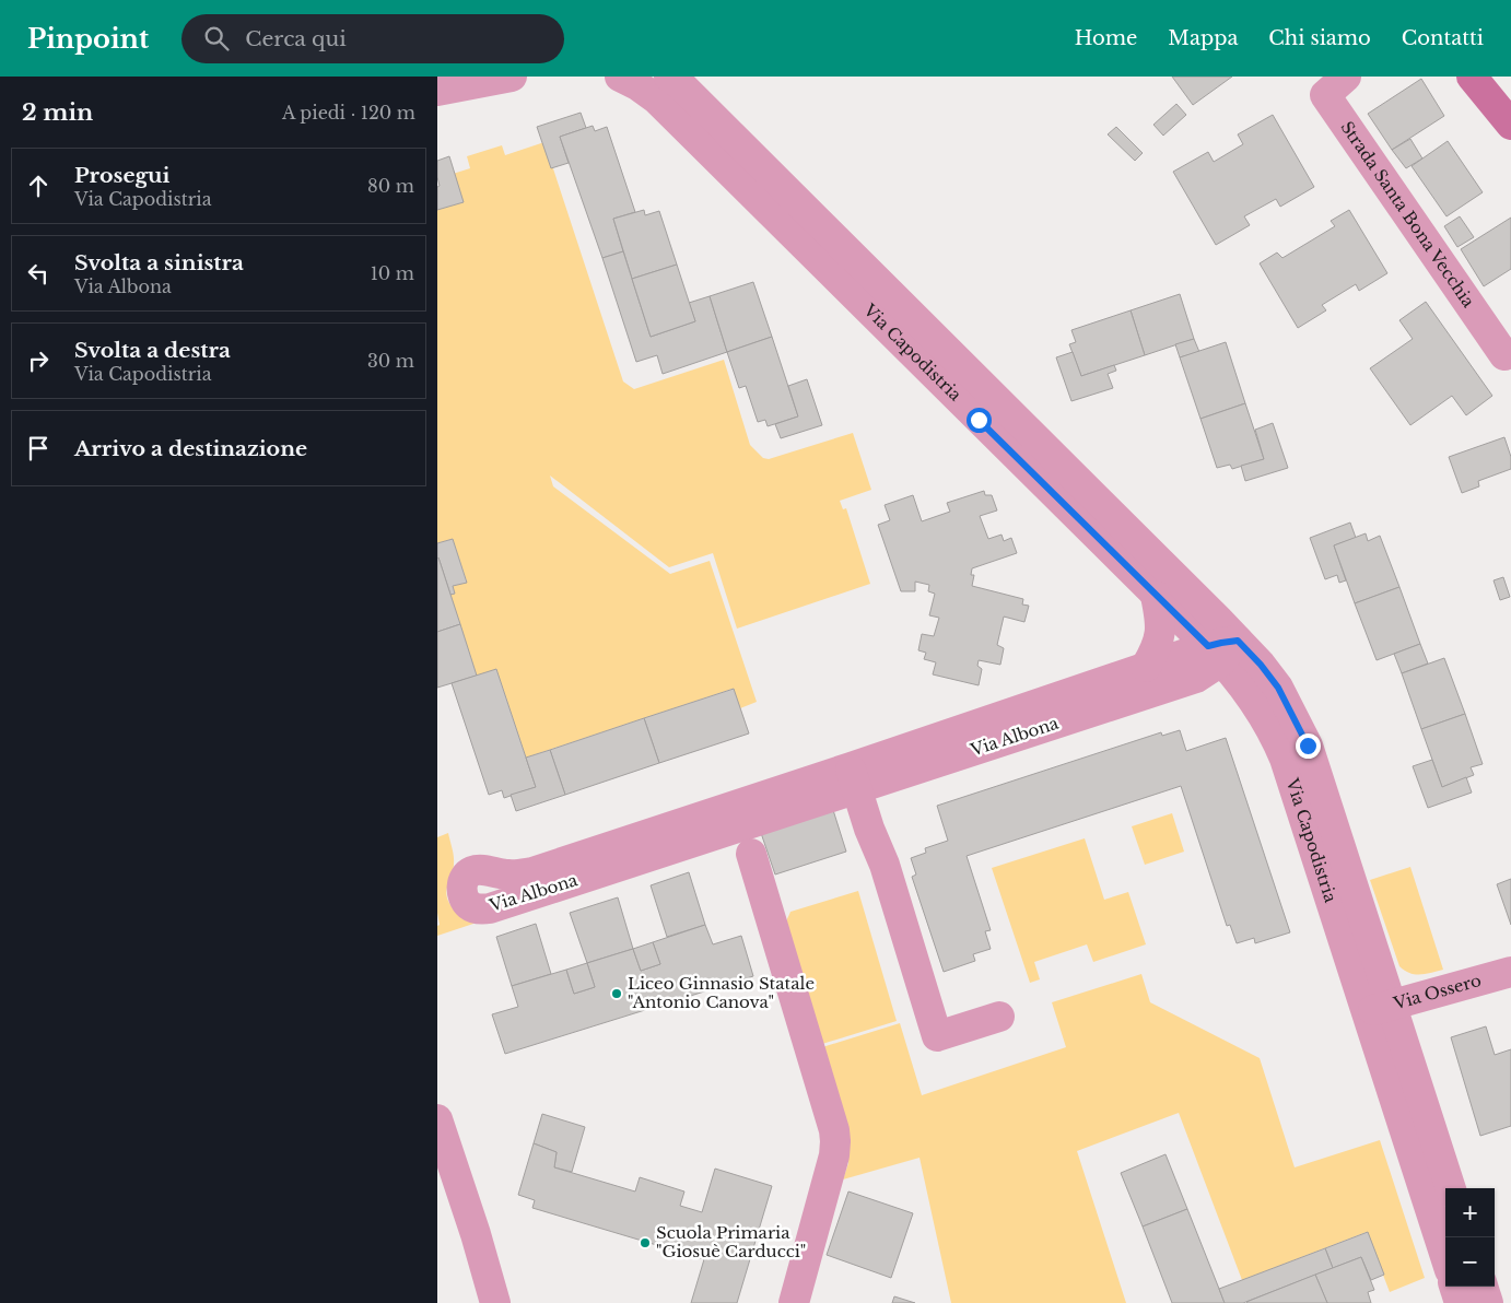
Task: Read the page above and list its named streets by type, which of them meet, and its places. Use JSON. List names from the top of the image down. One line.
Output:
{"streets":{"street":["Strada Santa Bona Vecchia","Via Capodistria","Via Albona","Via Ossero"]},"crossings":[["Via Capodistria","Via Albona"],["Via Capodistria","Via Ossero"]],"places":["Liceo Ginnasio Statale \"Antonio Canova\"","Scuola Primaria \"Giosuè Carducci\""],"page":{"header":"Pinpoint","search":"Cerca qui","nav":["Home","Mappa","Chi siamo","Contatti"],"heading":["2 min","A piedi · 120 m"],"list":[["Prosegui","Via Capodistria","80 m"],["Svolta a sinistra","Via Albona","10 m"],["Svolta a destra","Via Capodistria","30 m"],"Arrivo a destinazione"],"map_buttons":["+","−"]}}
